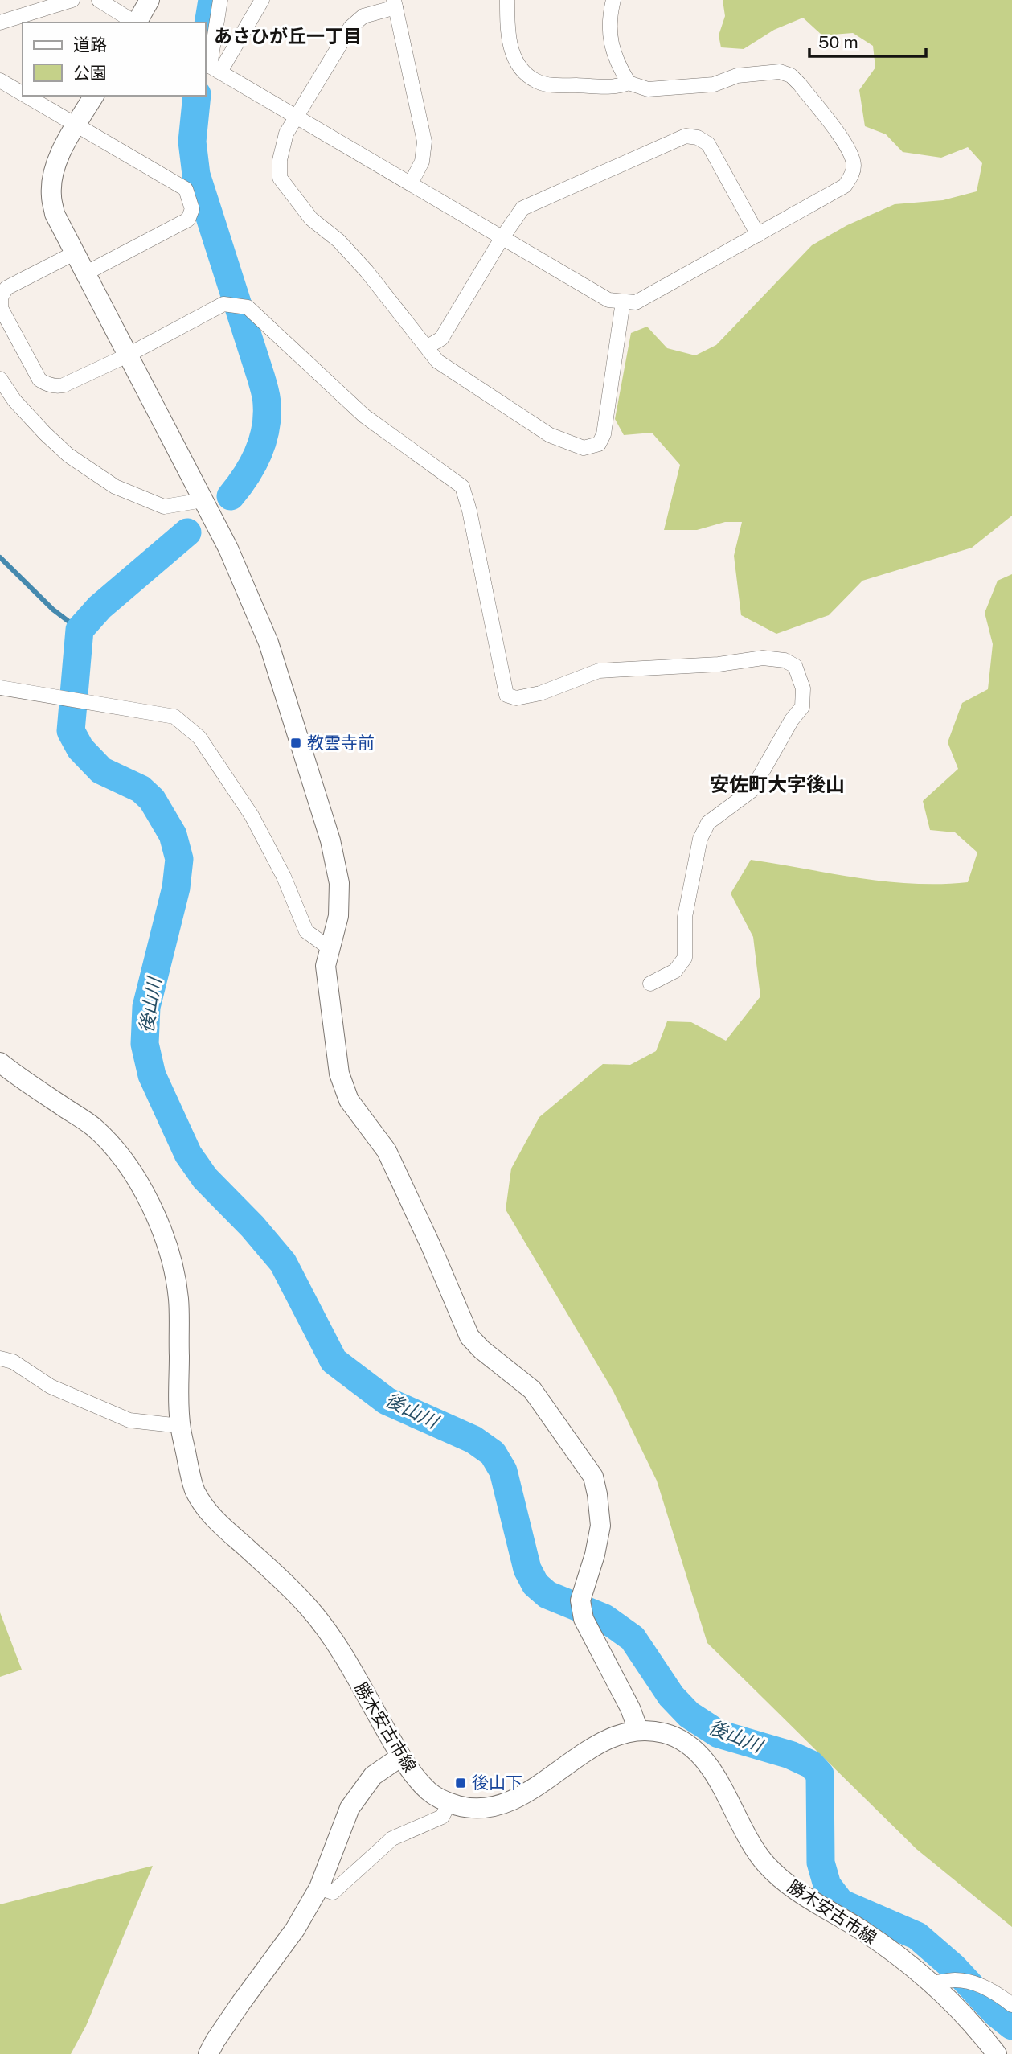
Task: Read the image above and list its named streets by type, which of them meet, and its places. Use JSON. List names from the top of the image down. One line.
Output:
{"streets":{"street":["勝木安古市線"]},"districts":["あさひが丘一丁目","安佐町大字後山"],"water":["後山川"],"places":{"transit":["教雲寺前","後山下"]},"legend":["道路","公園"],"scale_bar":"50 m"}
